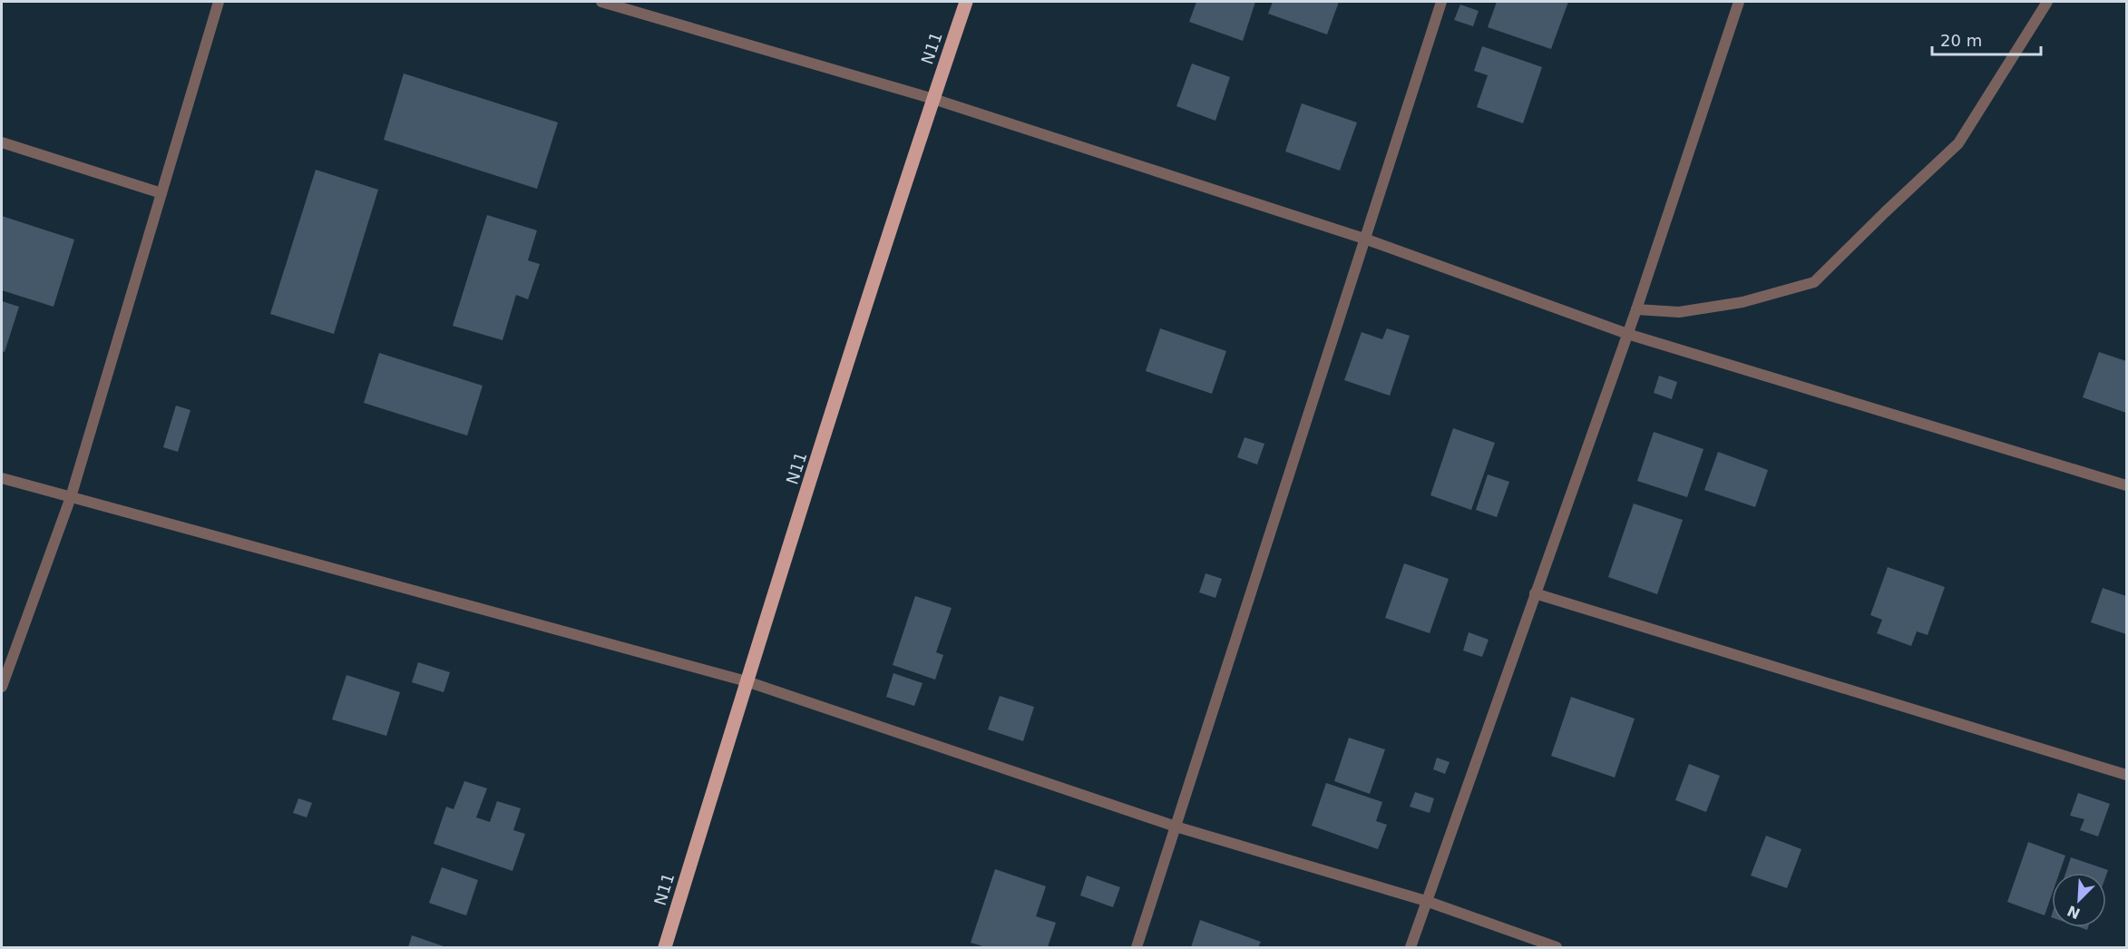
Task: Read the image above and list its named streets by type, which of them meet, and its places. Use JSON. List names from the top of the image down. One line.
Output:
{"streets":{"main road":["N11"]},"scale_bar":"20 m","north":"bottom left"}
